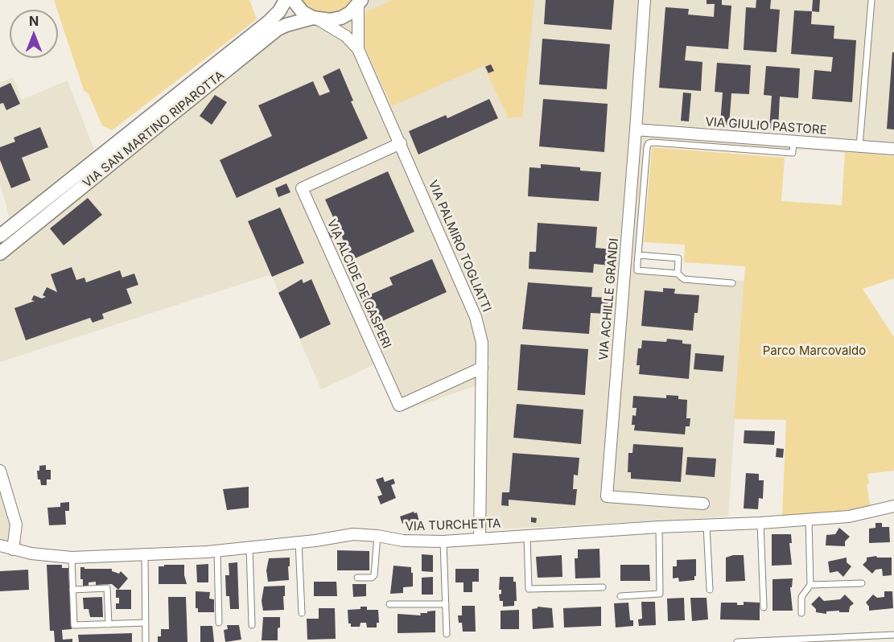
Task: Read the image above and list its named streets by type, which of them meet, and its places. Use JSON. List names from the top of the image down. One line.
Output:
{"streets":{"street":["VIA GIULIO PASTORE","VIA SAN MARTINO RIPAROTTA","VIA PALMIRO TOGLIATTI","VIA ALCIDE DE GASPERI","VIA ACHILLE GRANDI","VIA TURCHETTA"]},"crossings":[["VIA GIULIO PASTORE","VIA ACHILLE GRANDI"],["VIA SAN MARTINO RIPAROTTA","VIA PALMIRO TOGLIATTI"],["VIA PALMIRO TOGLIATTI","VIA ALCIDE DE GASPERI"],["VIA PALMIRO TOGLIATTI","VIA TURCHETTA"]],"parks":["Parco Marcovaldo"],"north":"top"}
